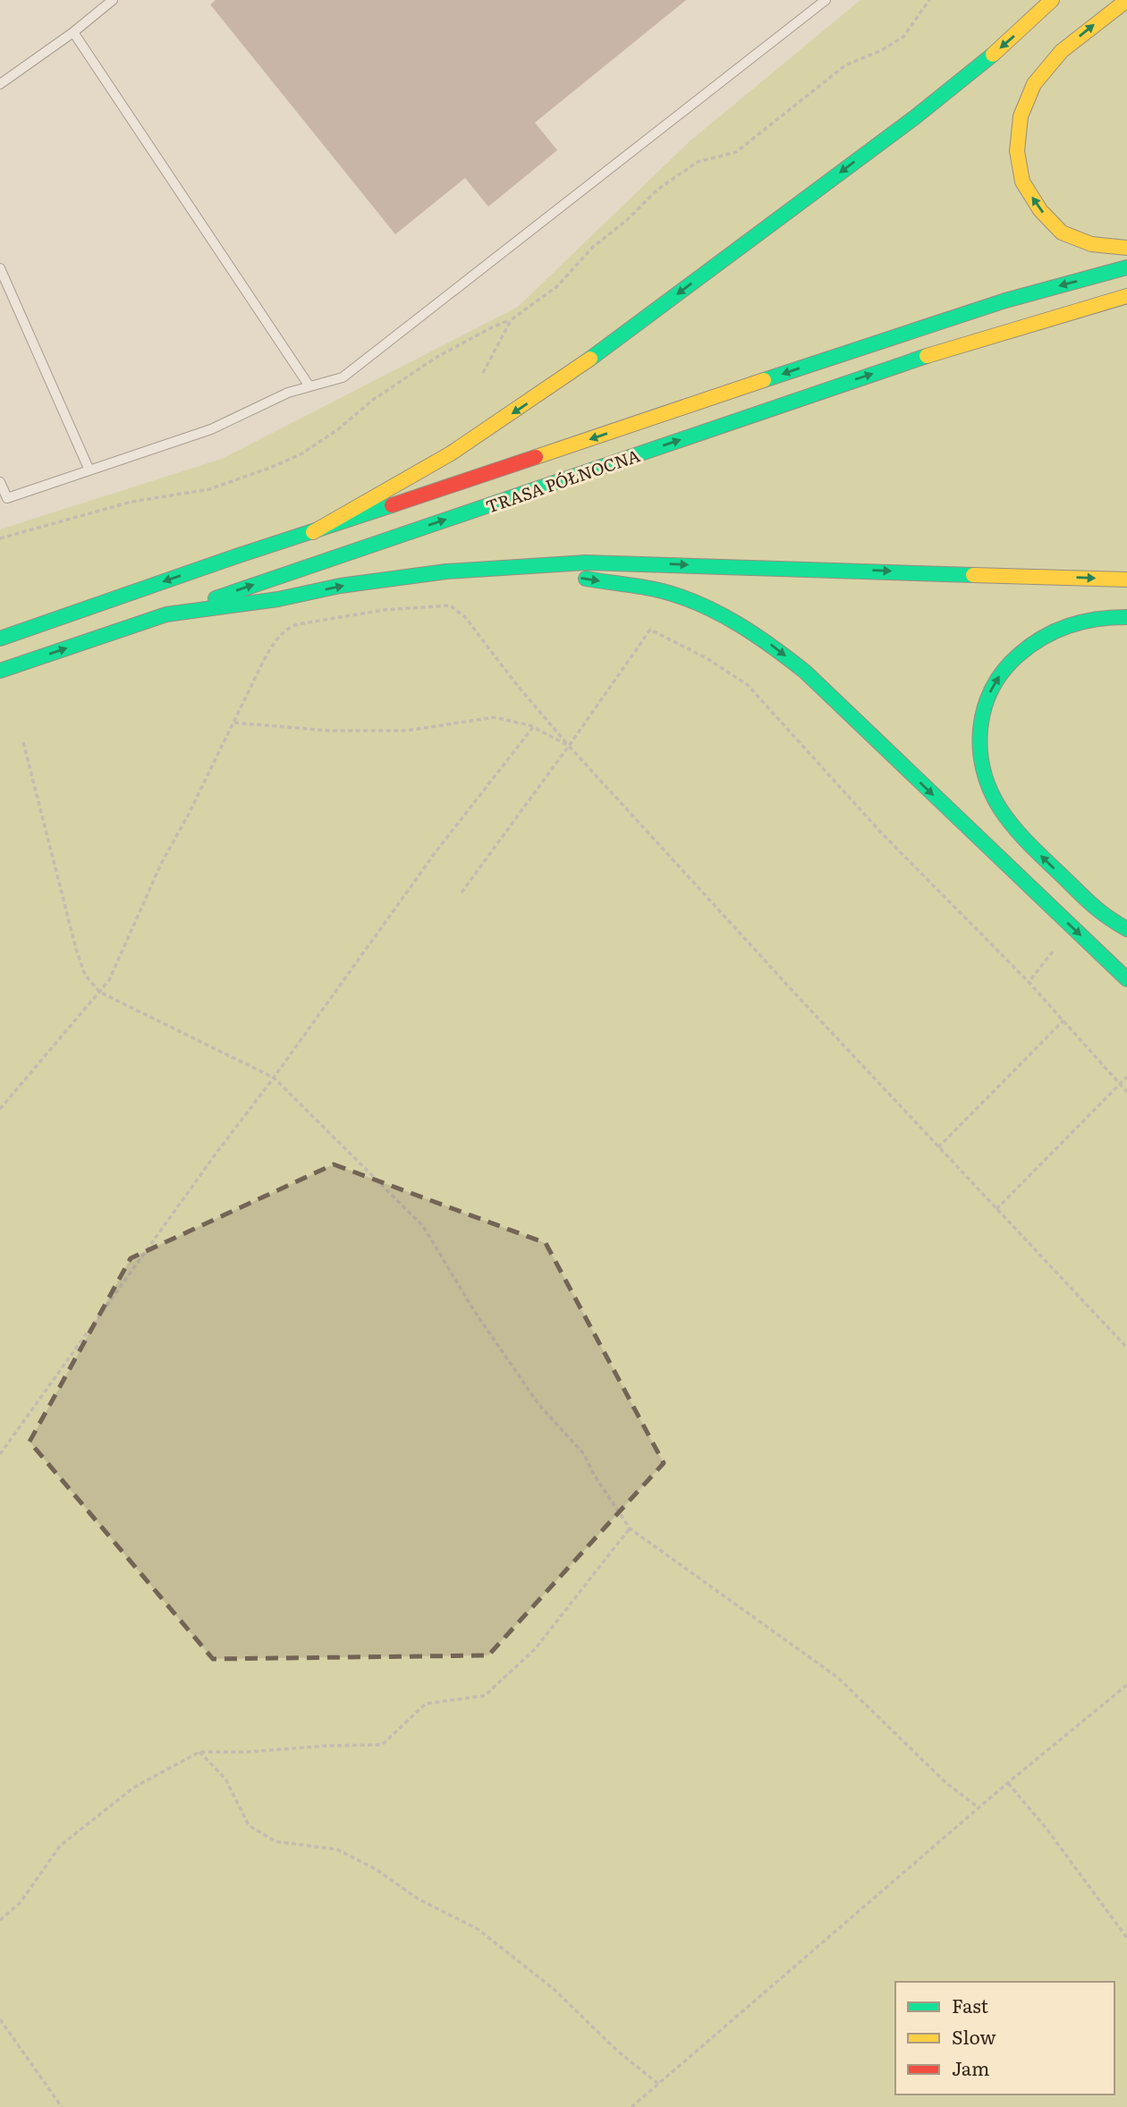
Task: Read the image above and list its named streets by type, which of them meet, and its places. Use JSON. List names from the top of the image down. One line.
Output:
{"streets":{"main road":["TRASA PÓŁNOCNA"]},"legend":["Fast","Slow","Jam"]}
